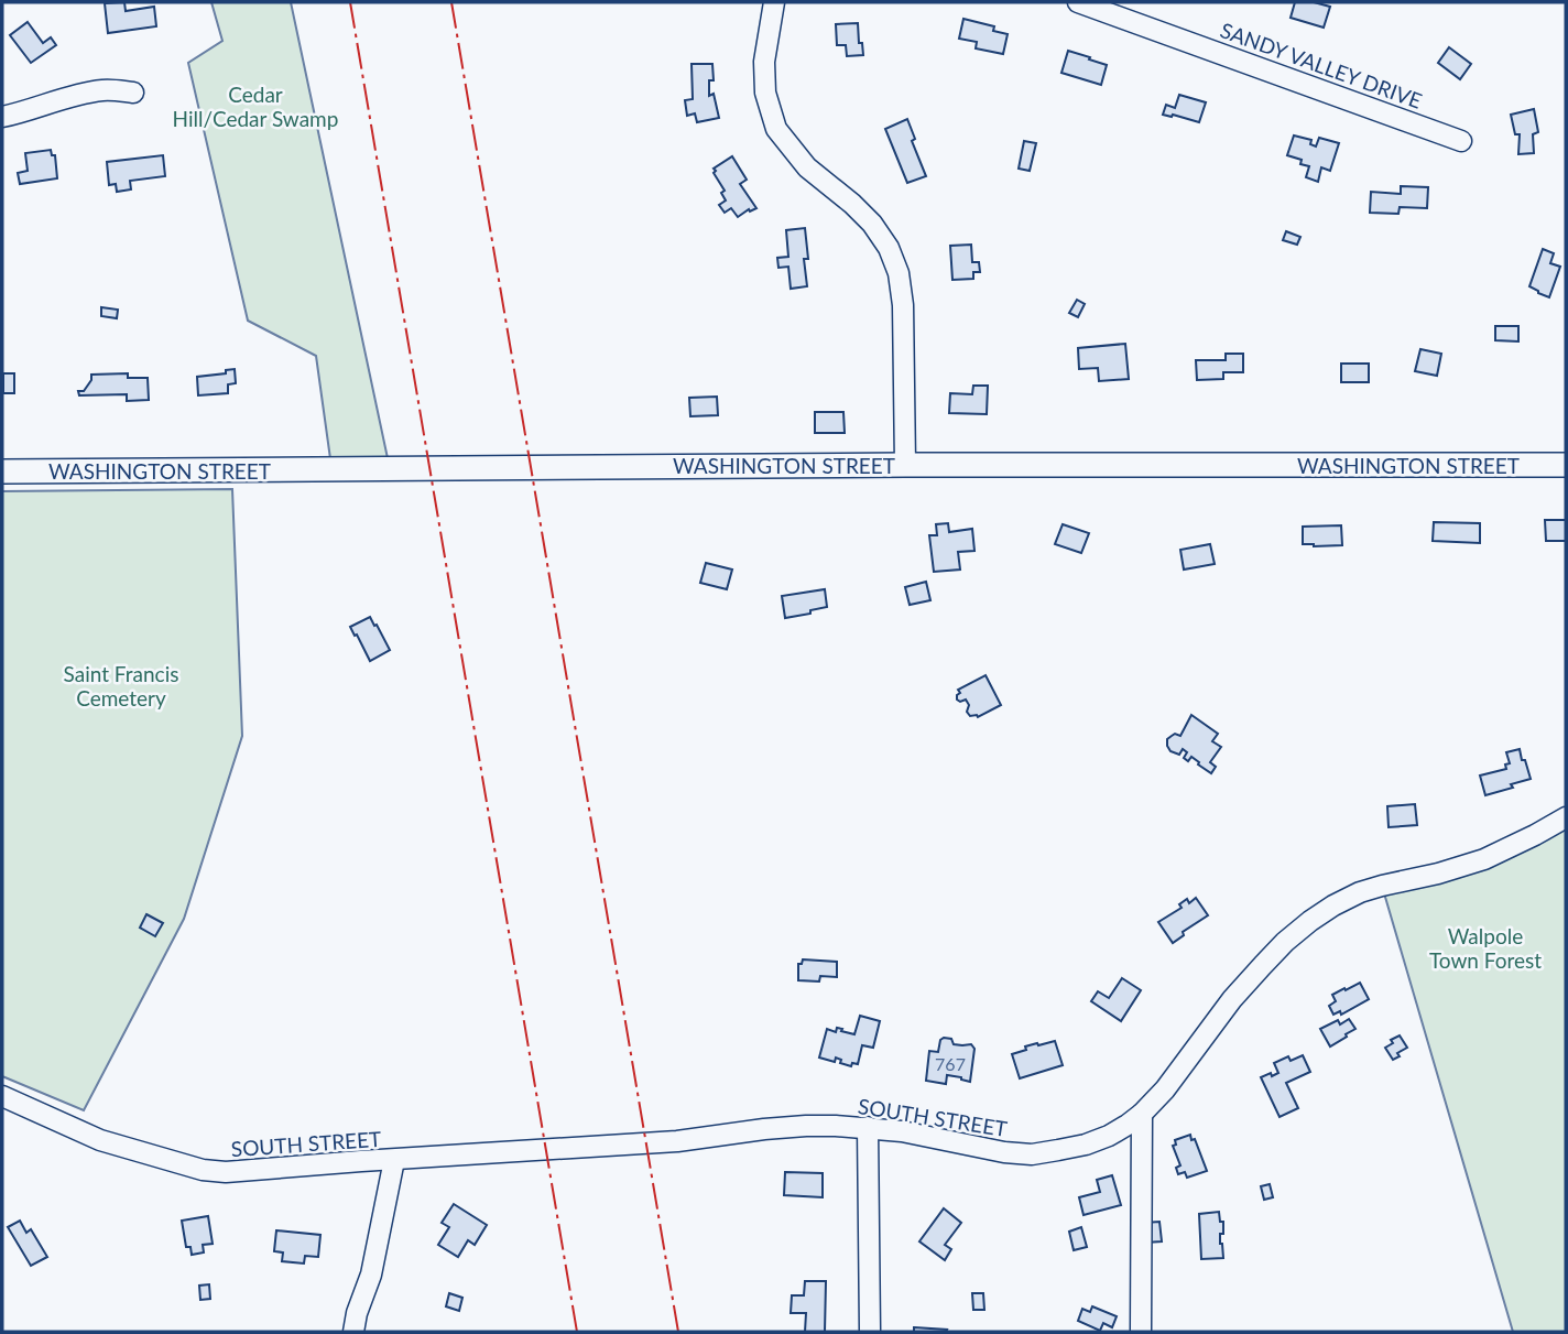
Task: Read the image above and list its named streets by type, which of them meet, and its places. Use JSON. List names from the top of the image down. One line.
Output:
{"streets":{"main road":["WASHINGTON STREET"],"street":["SANDY VALLEY DRIVE","SOUTH STREET"]},"parks":["Cedar Hill/Cedar Swamp","Saint Francis Cemetery","Walpole Town Forest"],"house_numbers":["767"]}
